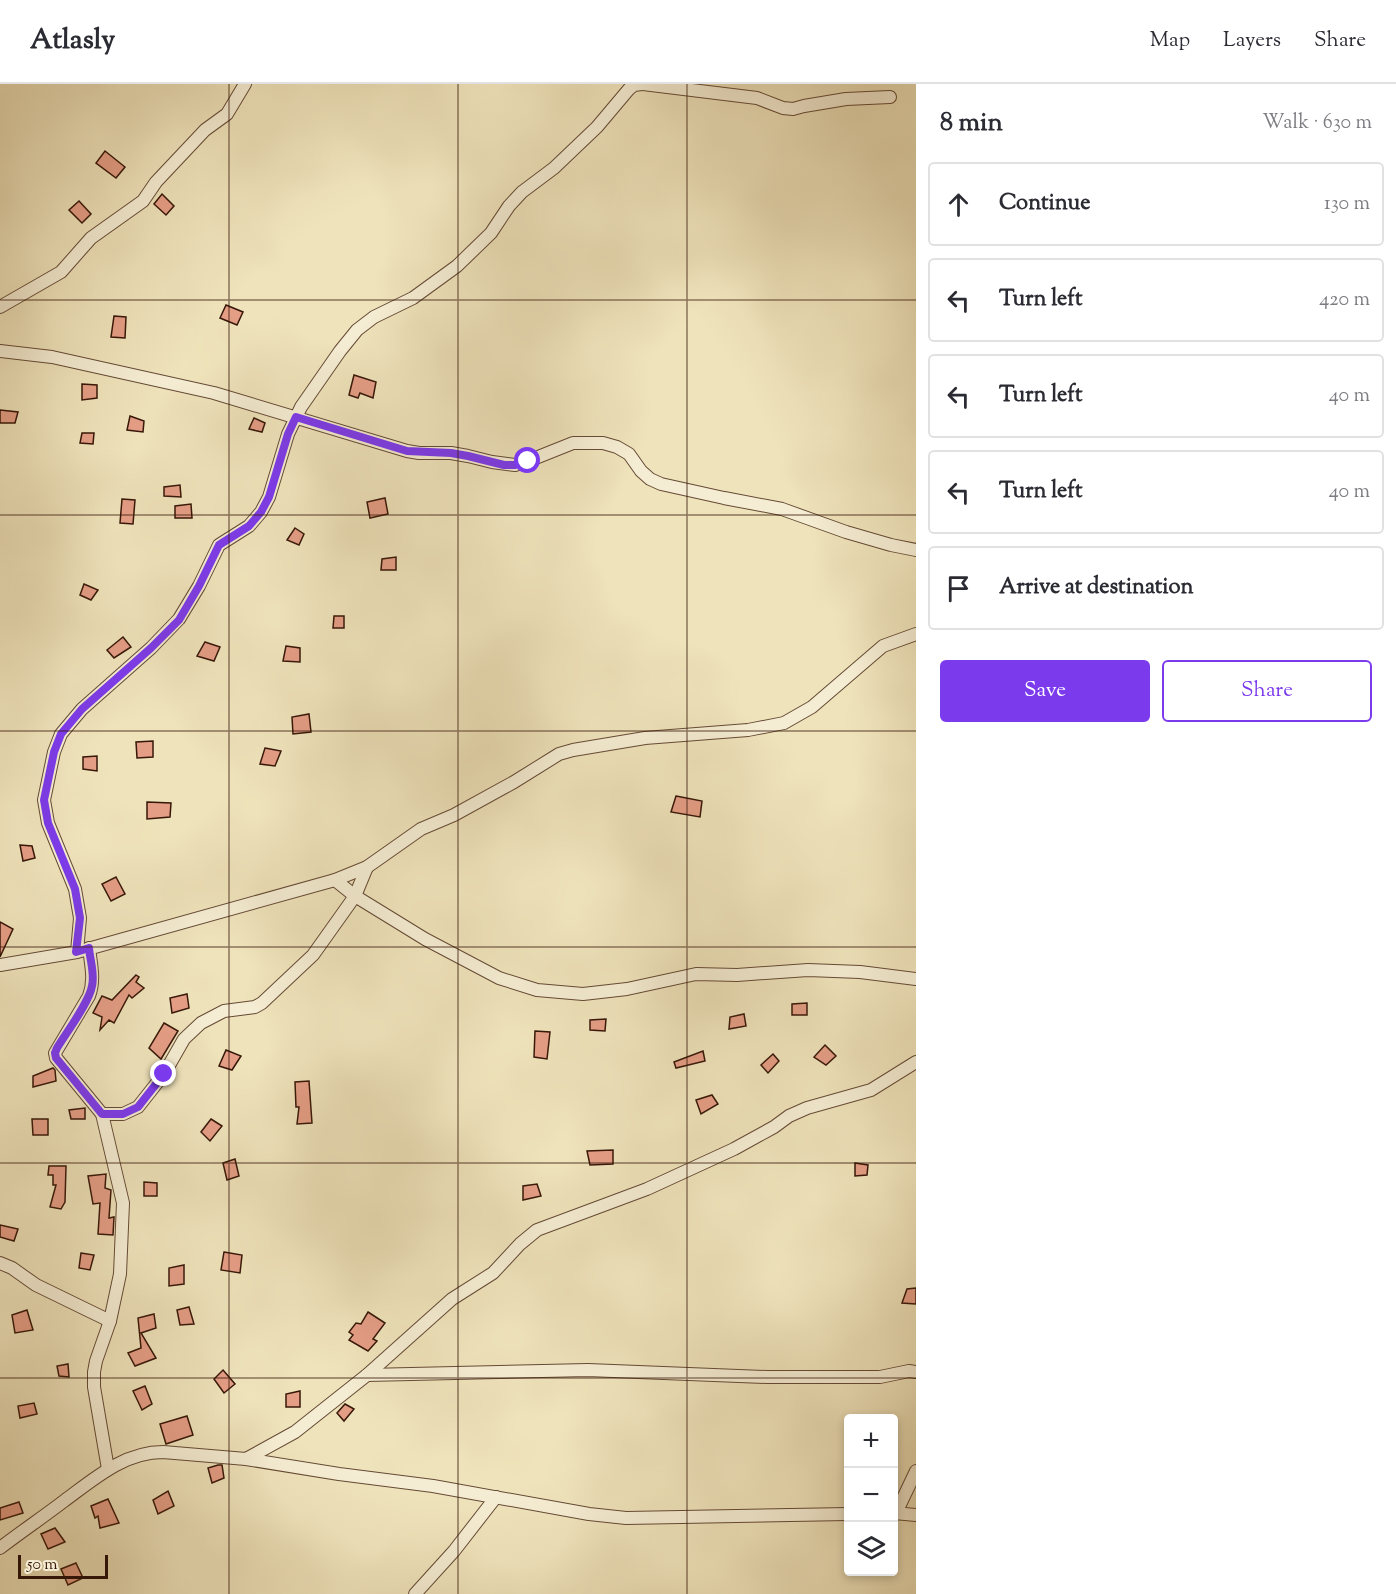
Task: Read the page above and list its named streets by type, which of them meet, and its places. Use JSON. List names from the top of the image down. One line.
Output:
{"scale_bar":"50 m","page":{"header":"Atlasly","nav":["Map","Layers","Share"],"heading":["8 min","Walk · 630 m"],"list":[["Continue","130 m"],["Turn left","420 m"],["Turn left","40 m"],["Turn left","40 m"],"Arrive at destination"],"buttons":["Save","Share"],"map_buttons":["+","−"],"scale":"50 m"}}
